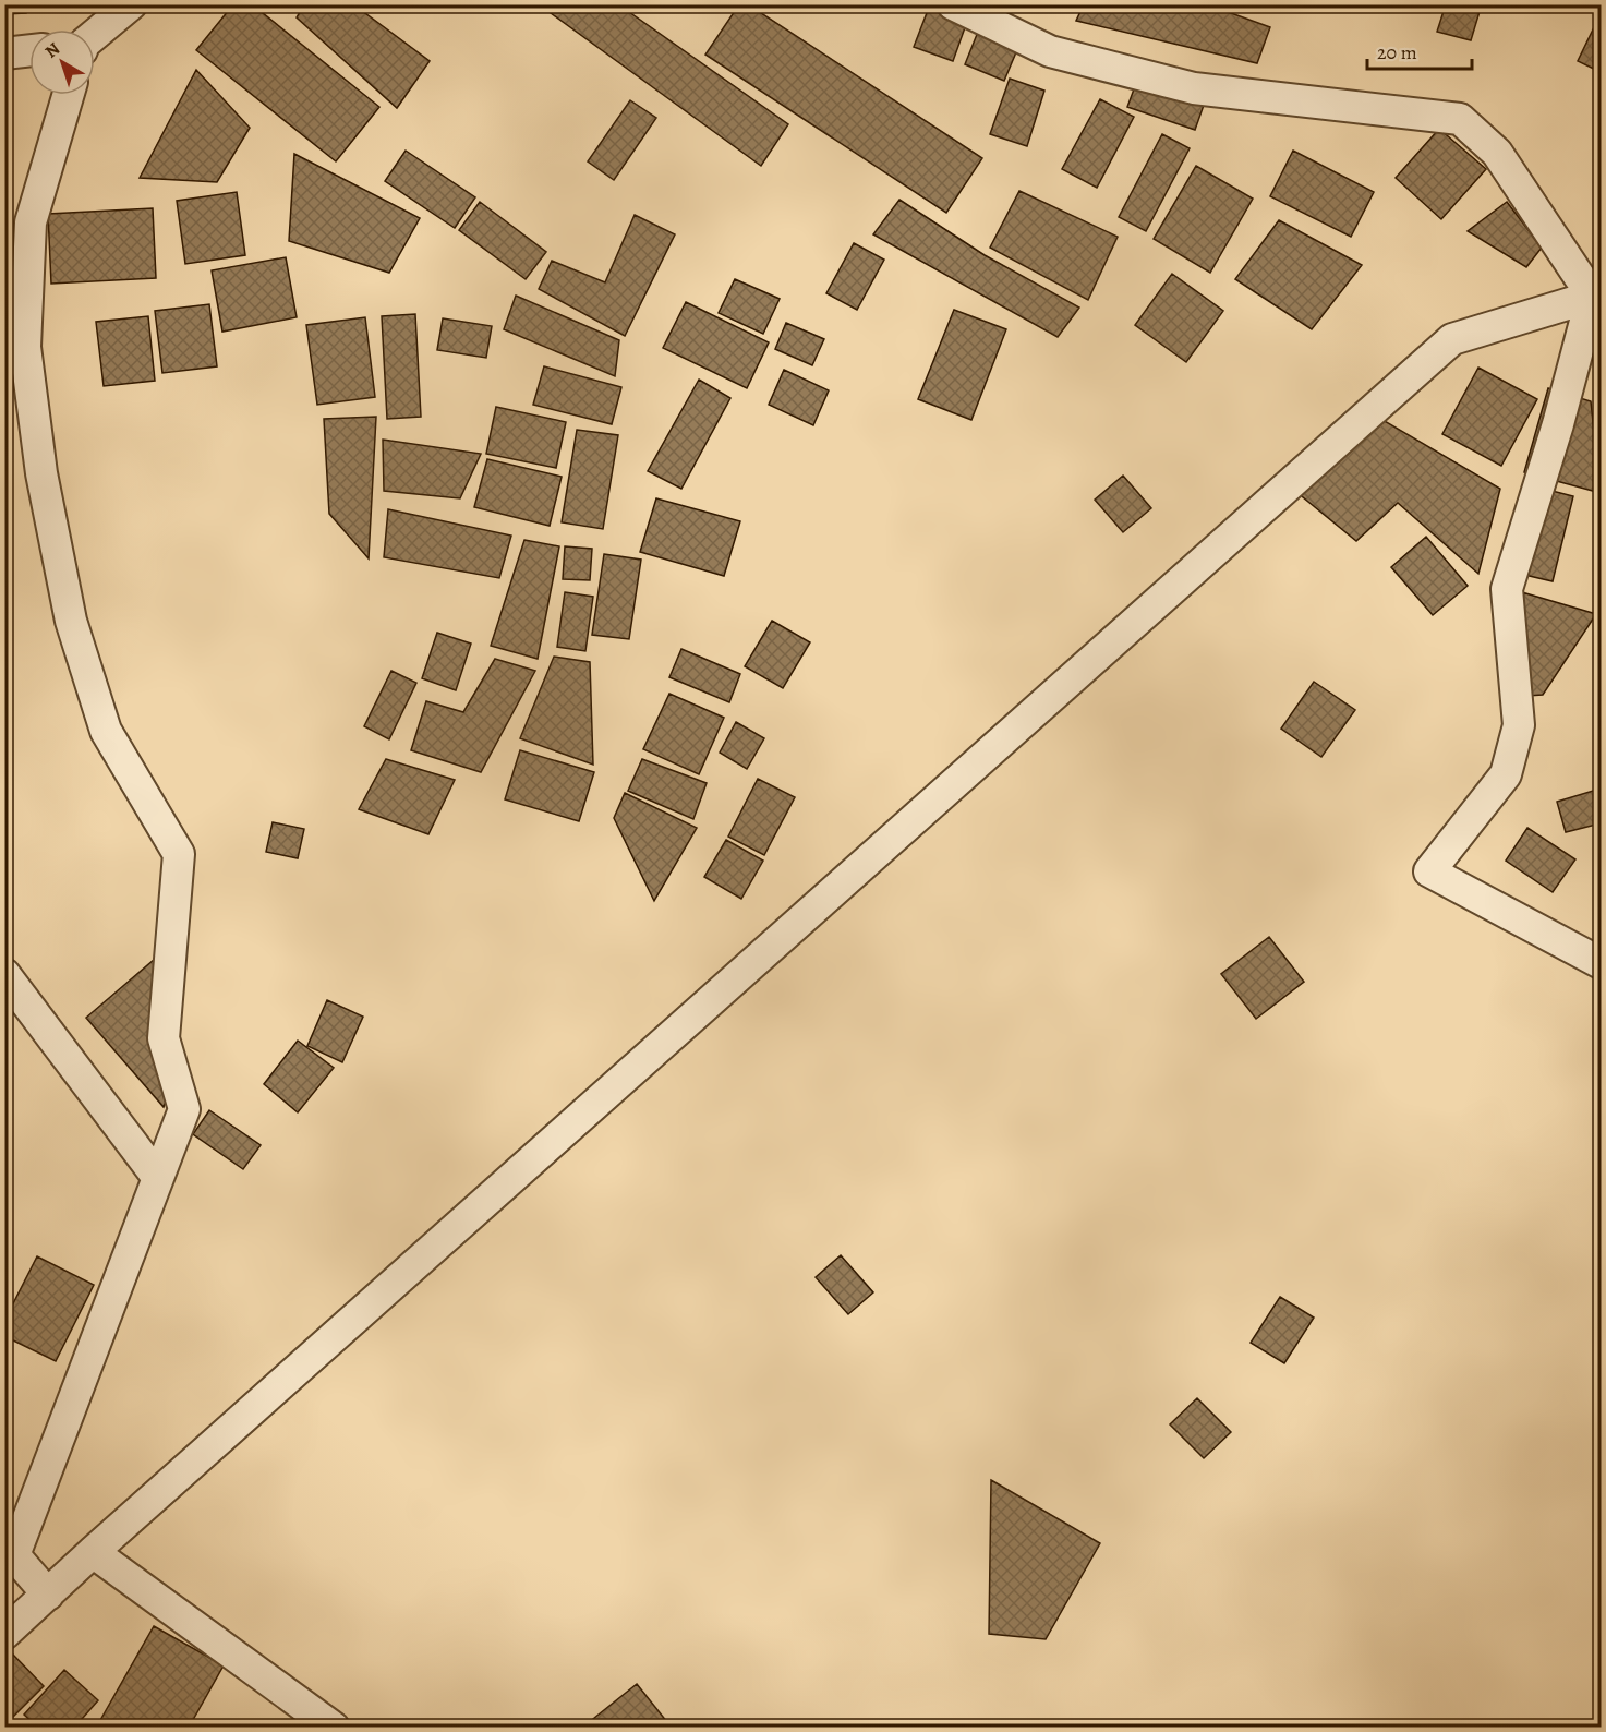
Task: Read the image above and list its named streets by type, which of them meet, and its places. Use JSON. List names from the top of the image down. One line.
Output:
{"scale_bar":"20 m","north":"top left"}
